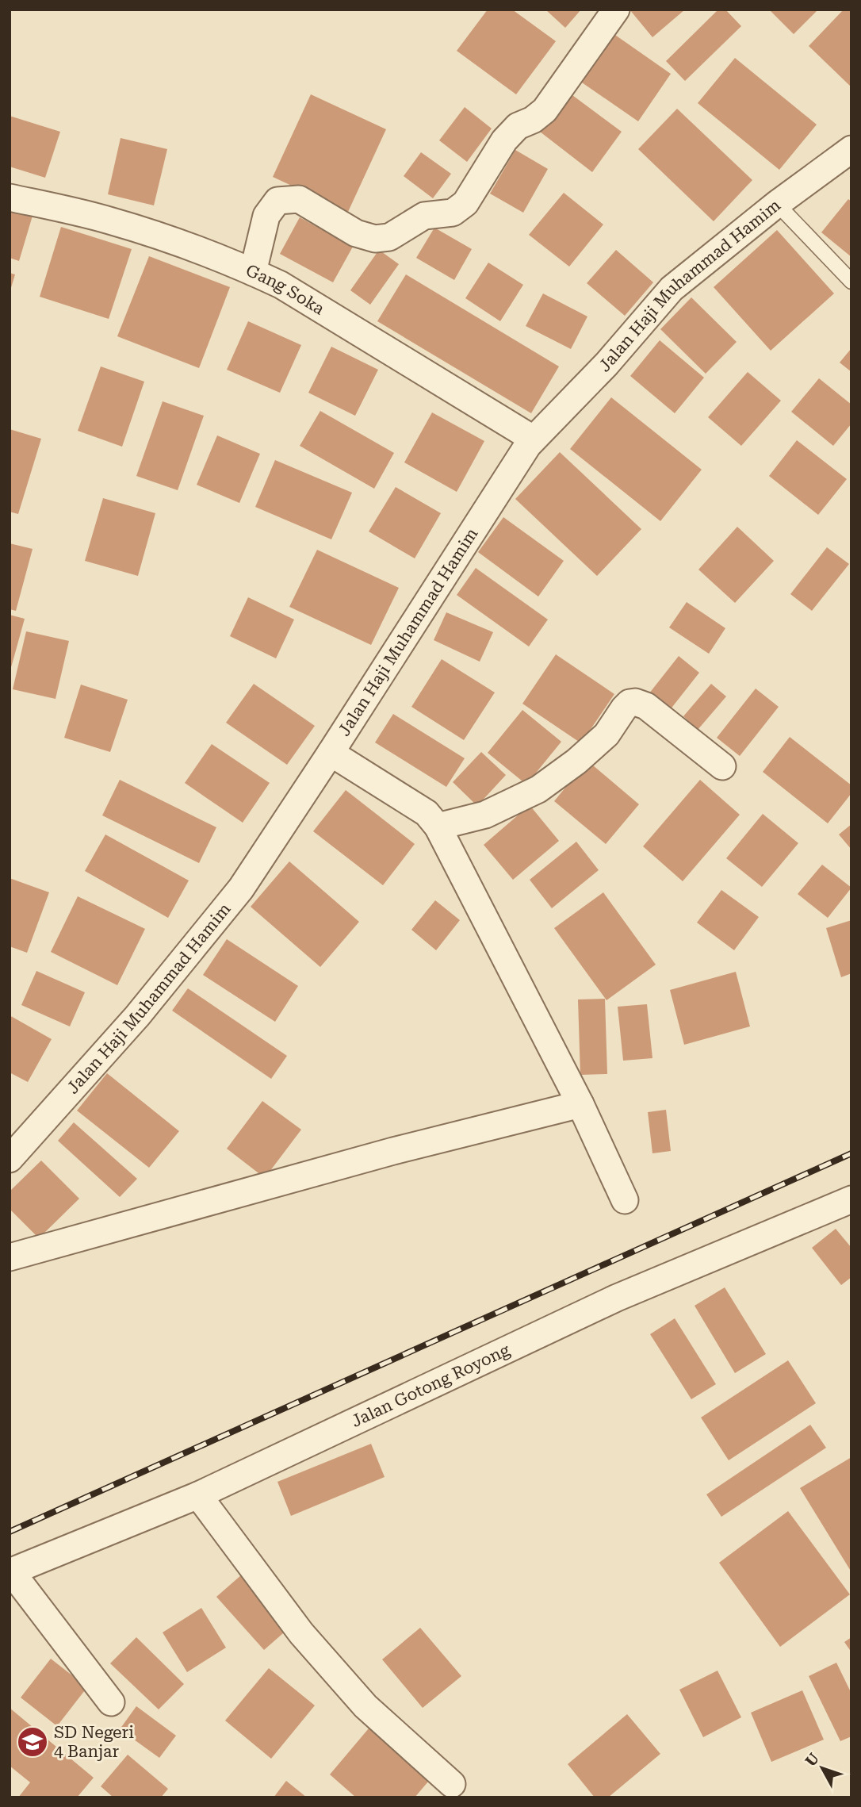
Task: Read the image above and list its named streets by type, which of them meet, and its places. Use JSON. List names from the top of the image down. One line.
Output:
{"streets":{"street":["Jalan Haji Muhammad Hamim","Gang Soka","Jalan Gotong Royong"]},"crossings":[["Jalan Haji Muhammad Hamim","Gang Soka"]],"places":{"school or university":["SD Negeri 4 Banjar"]},"north":"top left"}
